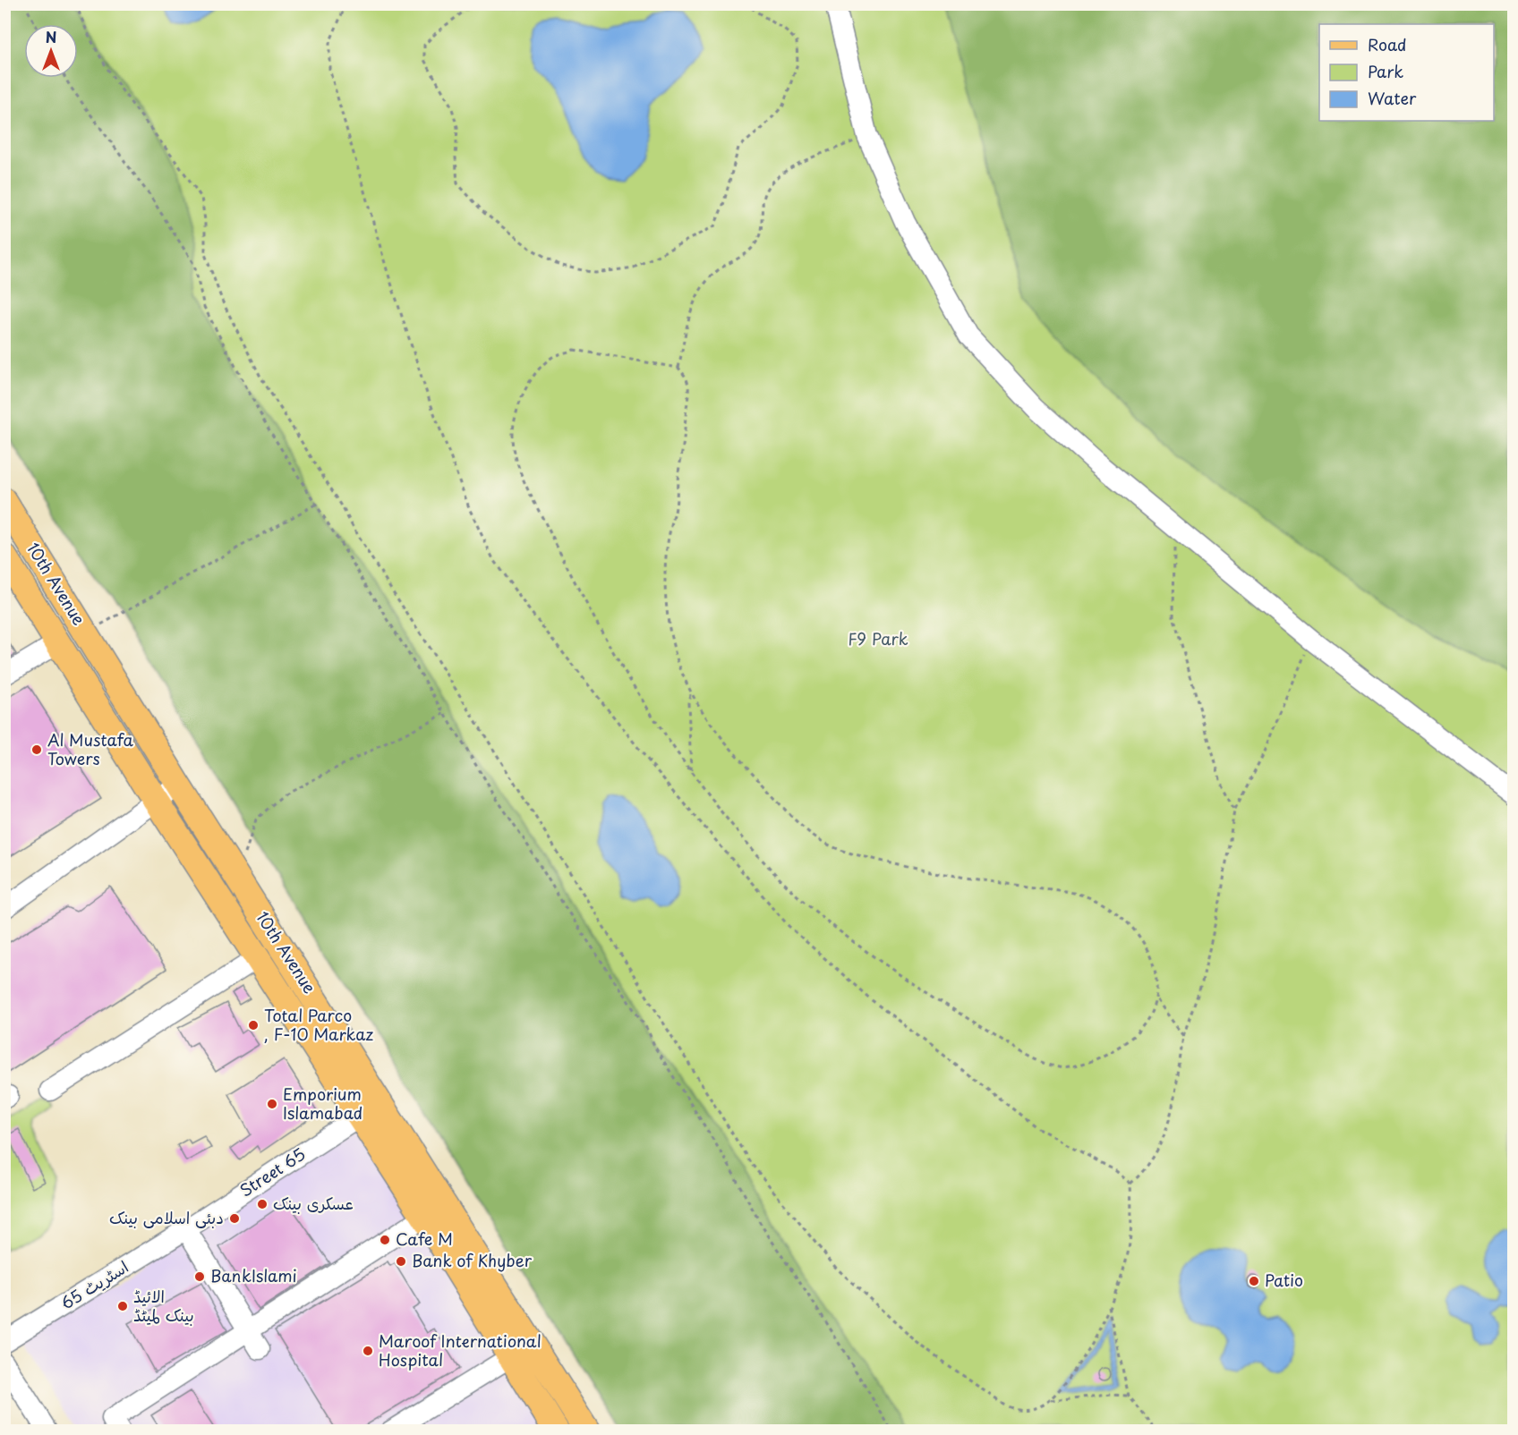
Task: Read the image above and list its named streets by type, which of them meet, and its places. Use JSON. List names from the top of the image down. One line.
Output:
{"streets":{"main road":["10th Avenue"],"street":["Street 65","اسٹریٹ 65"]},"crossings":[["10th Avenue","Street 65"],["Street 65","اسٹریٹ 65"]],"parks":["F9 Park"],"places":["Al Mustafa Towers","Total Parco , F-10 Markaz","Emporium Islamabad","عسکری بینک","دبئی اسلامی بینک","Cafe M","Bank of Khyber","BankIslami","Patio","الائیڈ بینک لمیٹڈ","Maroof International Hospital"],"legend":["Road","Park","Water"],"north":"top"}
